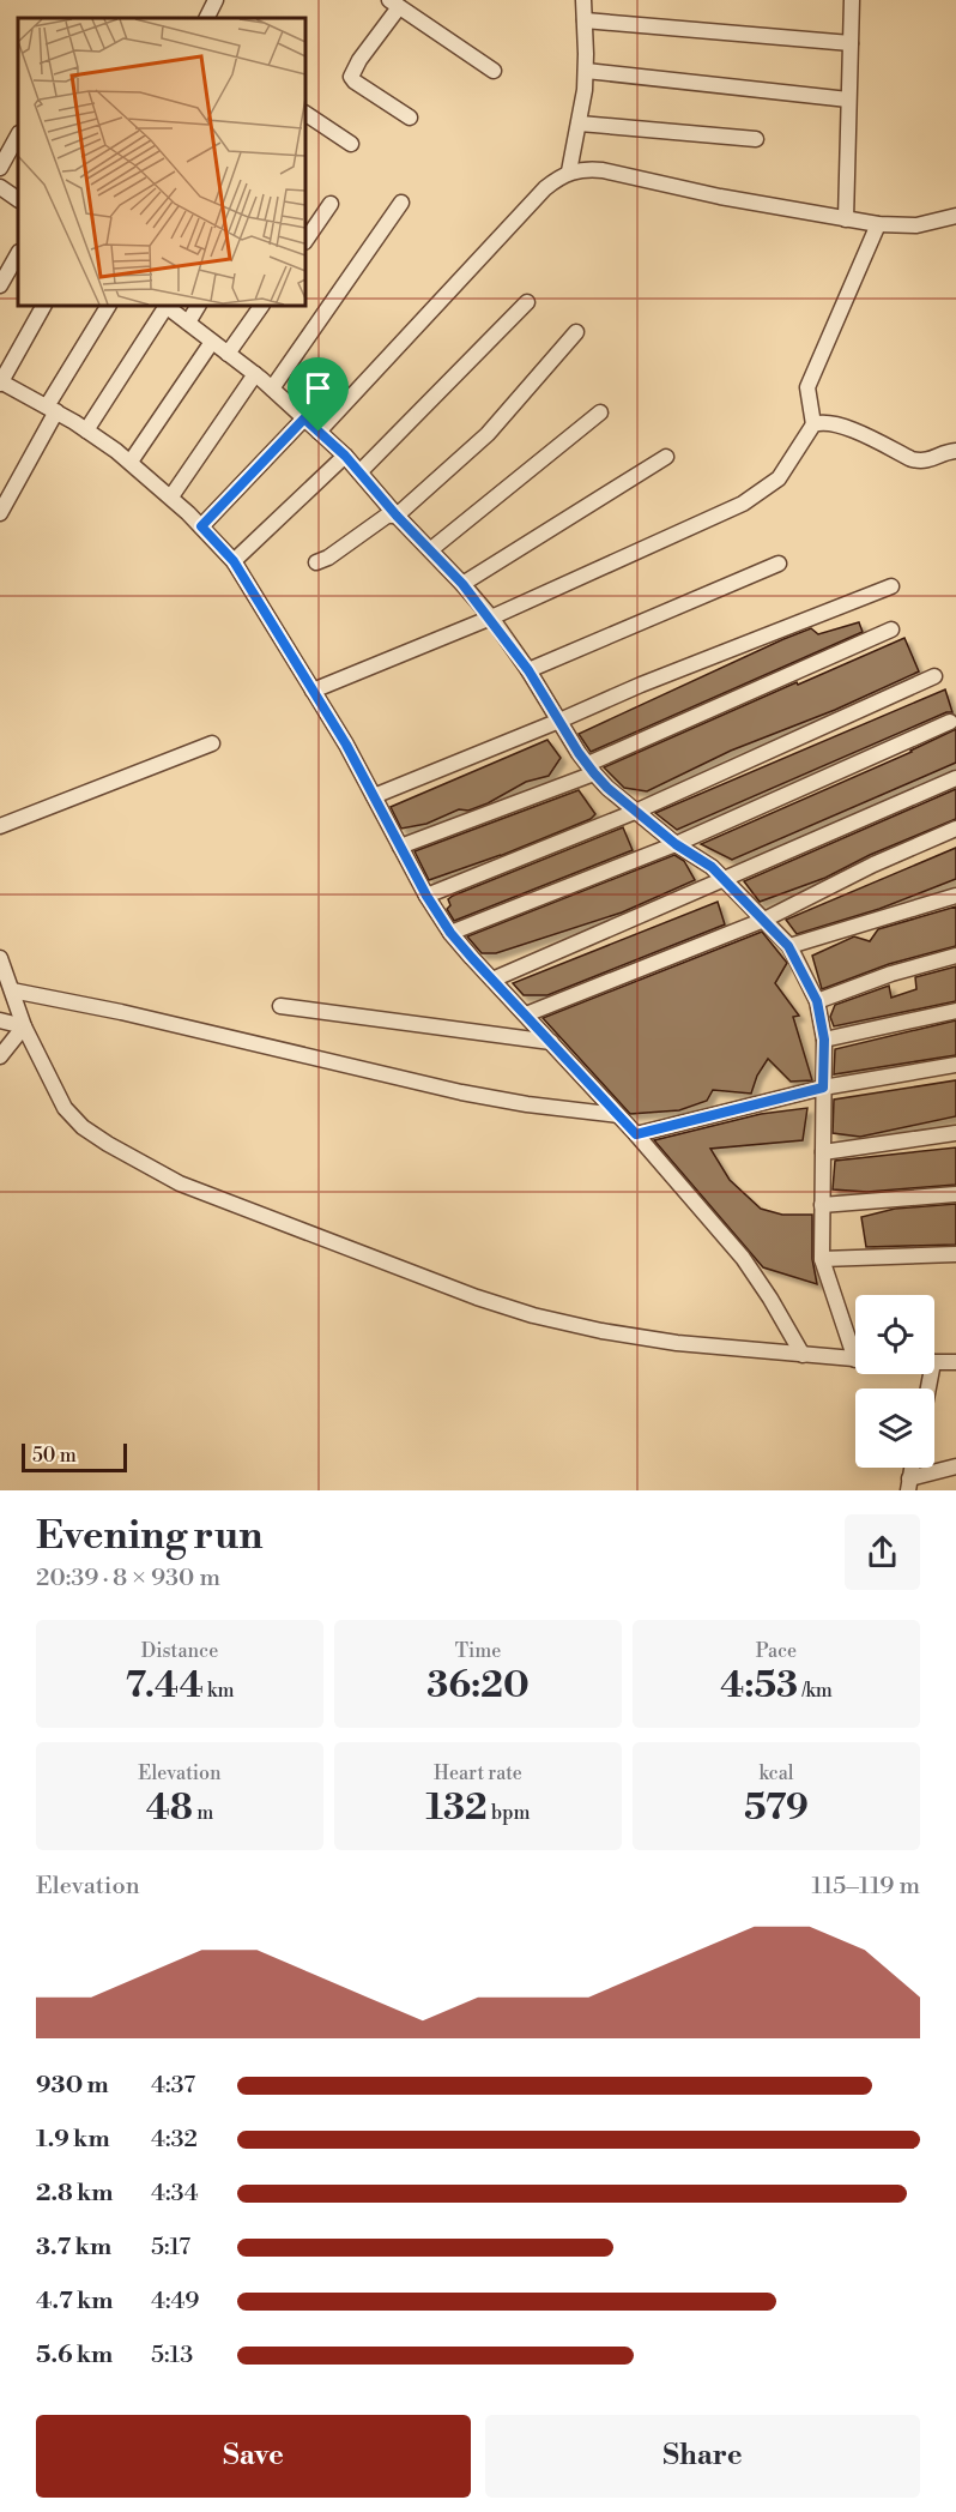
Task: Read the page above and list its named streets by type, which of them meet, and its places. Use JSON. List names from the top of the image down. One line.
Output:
{"scale_bar":"50 m","page":{"scale":"50 m","heading":["Evening run","20:39 · 8 × 930 m"],"stats":[["Distance","7.44 km"],["Time","36:20"],["Pace","4:53 /km"],["Elevation","48 m"],["Heart rate","132 bpm"],["kcal","579"]],"chart":["Elevation","115–119 m"],"list":[{"name":"930 m","note":"4:37"},{"name":"1.9 km","note":"4:32"},{"name":"2.8 km","note":"4:34"},{"name":"3.7 km","note":"5:17"},{"name":"4.7 km","note":"4:49"},{"name":"5.6 km","note":"5:13"}],"buttons":["Save","Share"]}}
